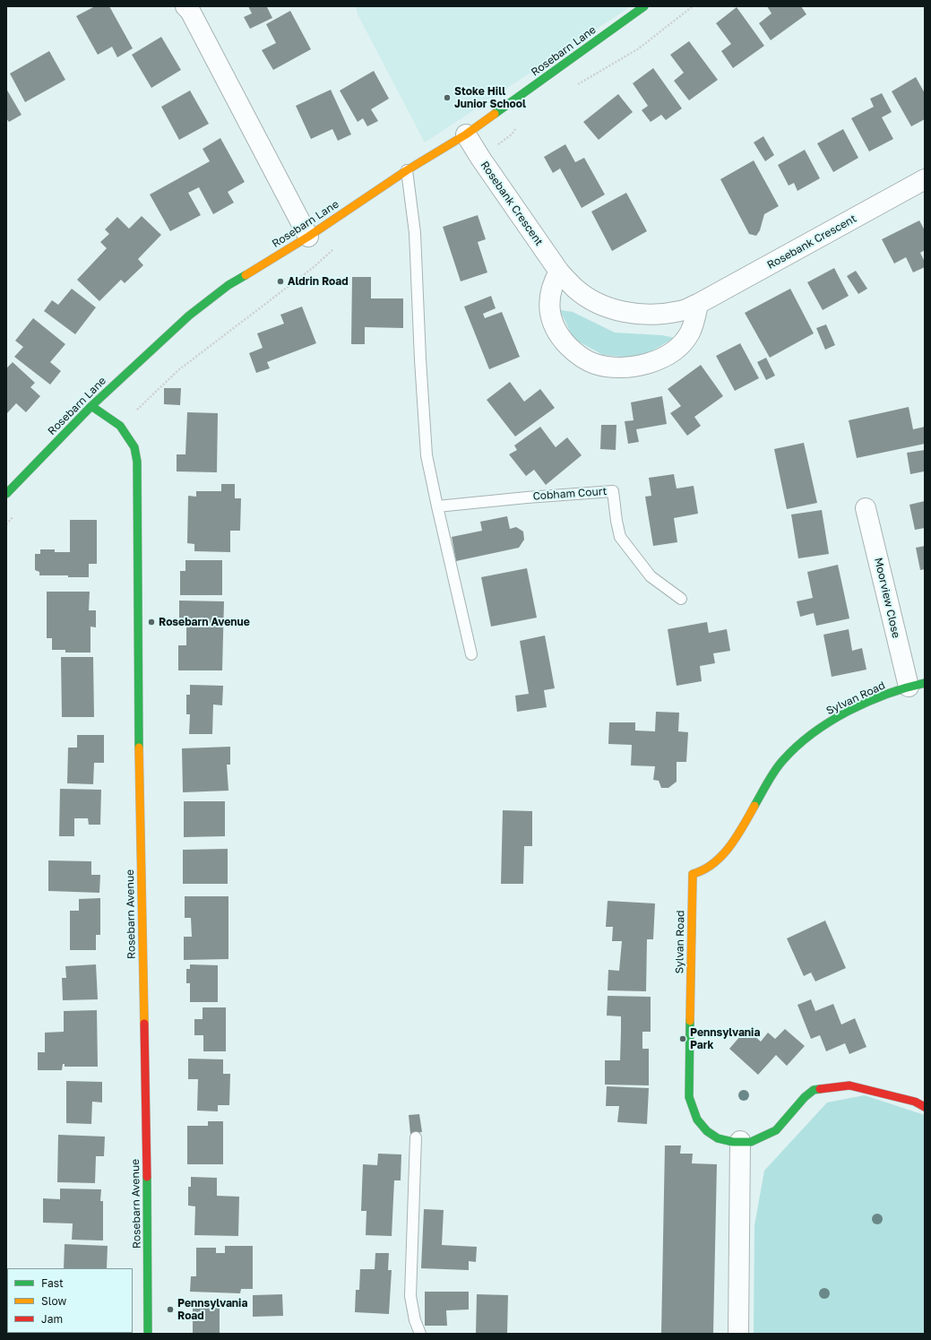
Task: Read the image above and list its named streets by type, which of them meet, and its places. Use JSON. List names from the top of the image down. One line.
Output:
{"streets":{"street":["Rosebarn Lane","Rosebank Crescent","Moorview Close","Sylvan Road","Rosebarn Avenue"],"lane":["Cobham Court"]},"crossings":[["Rosebarn Lane","Rosebank Crescent"],["Rosebarn Lane","Rosebarn Avenue"],["Moorview Close","Sylvan Road"]],"places":["Stoke Hill Junior School","Aldrin Road","Rosebarn Avenue","Pennsylvania Park","Pennsylvania Road"],"legend":["Fast","Slow","Jam"]}
